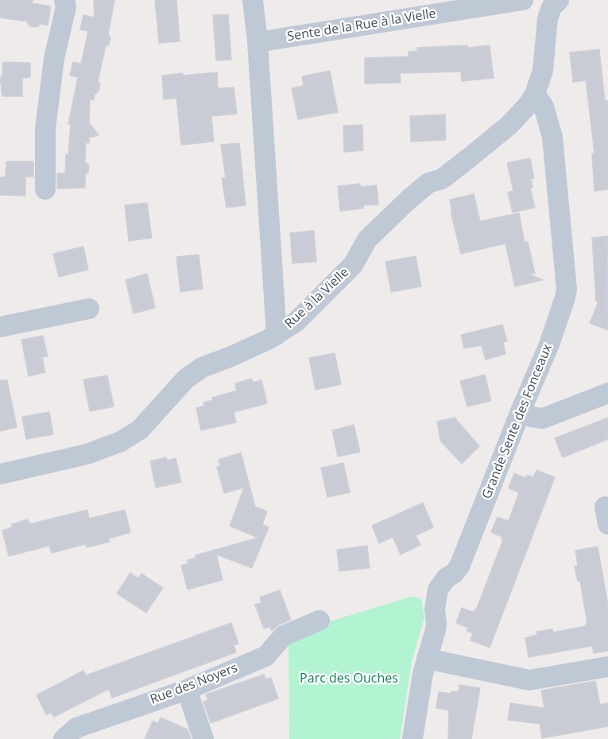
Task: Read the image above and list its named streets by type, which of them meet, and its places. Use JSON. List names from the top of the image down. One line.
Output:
{"streets":{"street":["Sente de la Rue à la Vielle","Rue à la Vielle","Grande Sente des Fonceaux","Rue des Noyers"]},"crossings":[["Rue à la Vielle","Grande Sente des Fonceaux"]],"parks":["Parc des Ouches"]}
